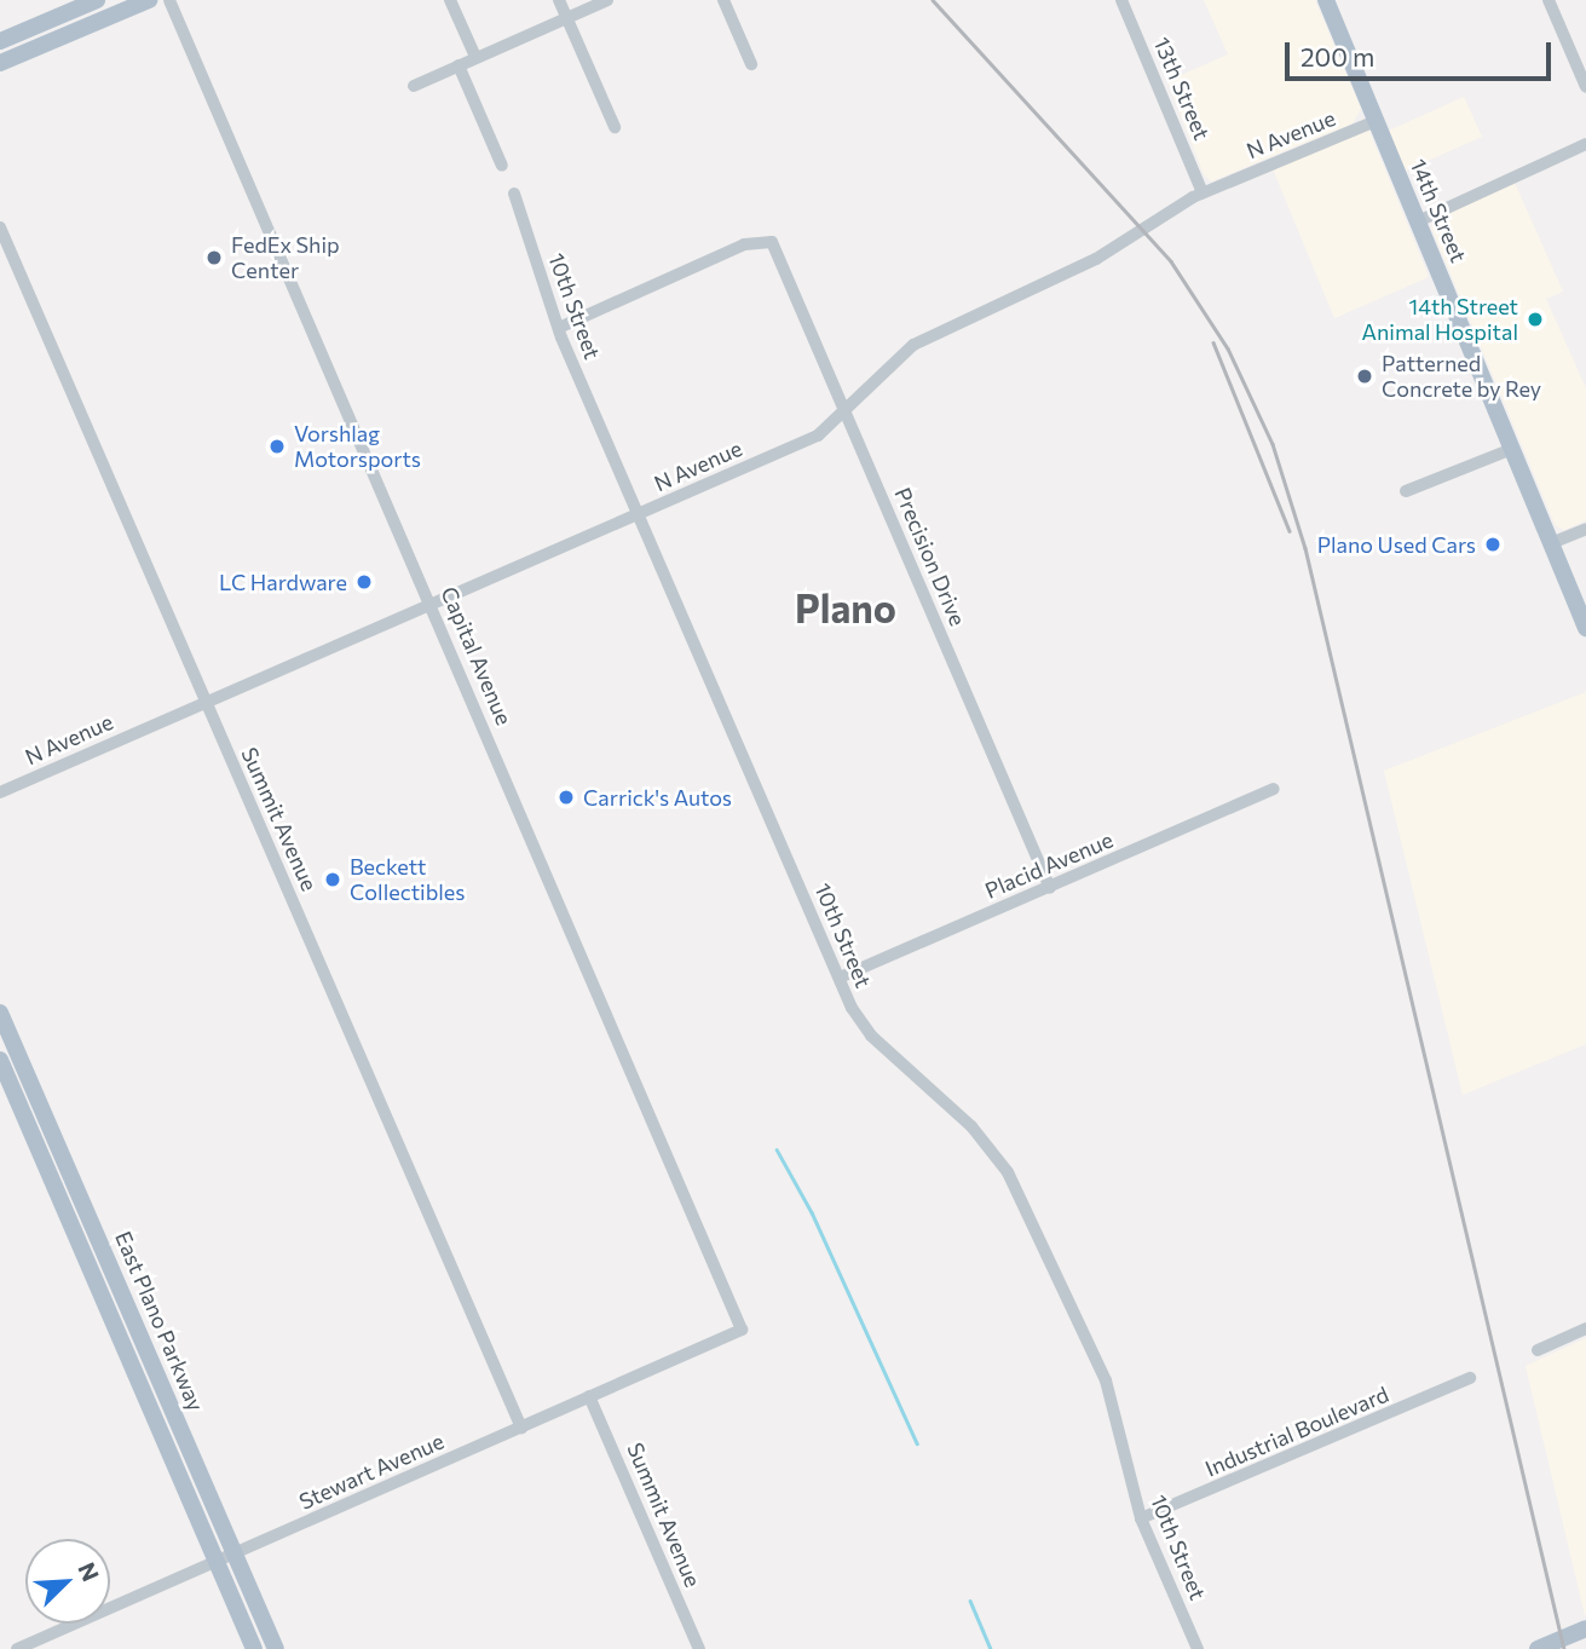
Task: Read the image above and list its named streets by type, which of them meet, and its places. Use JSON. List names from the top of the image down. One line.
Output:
{"streets":{"main road":["14th Street","East Plano Parkway"],"street":["13th Street","N Avenue","10th Street","Precision Drive","Capital Avenue","Summit Avenue","Placid Avenue","Industrial Boulevard","Stewart Avenue"]},"crossings":[["13th Street","N Avenue"],["N Avenue","14th Street"],["N Avenue","10th Street"],["N Avenue","Precision Drive"],["N Avenue","Capital Avenue"],["N Avenue","Summit Avenue"],["10th Street","Precision Drive"],["10th Street","Placid Avenue"],["10th Street","Industrial Boulevard"],["Precision Drive","Placid Avenue"],["Capital Avenue","Stewart Avenue"],["Summit Avenue","Stewart Avenue"],["East Plano Parkway","Stewart Avenue"]],"districts":["Plano"],"places":["FedEx Ship Center","14th Street Animal Hospital","Patterned Concrete by Rey","Vorshlag Motorsports","Plano Used Cars","LC Hardware","Carrick's Autos","Beckett Collectibles"],"scale_bar":"200 m","north":"top right"}
